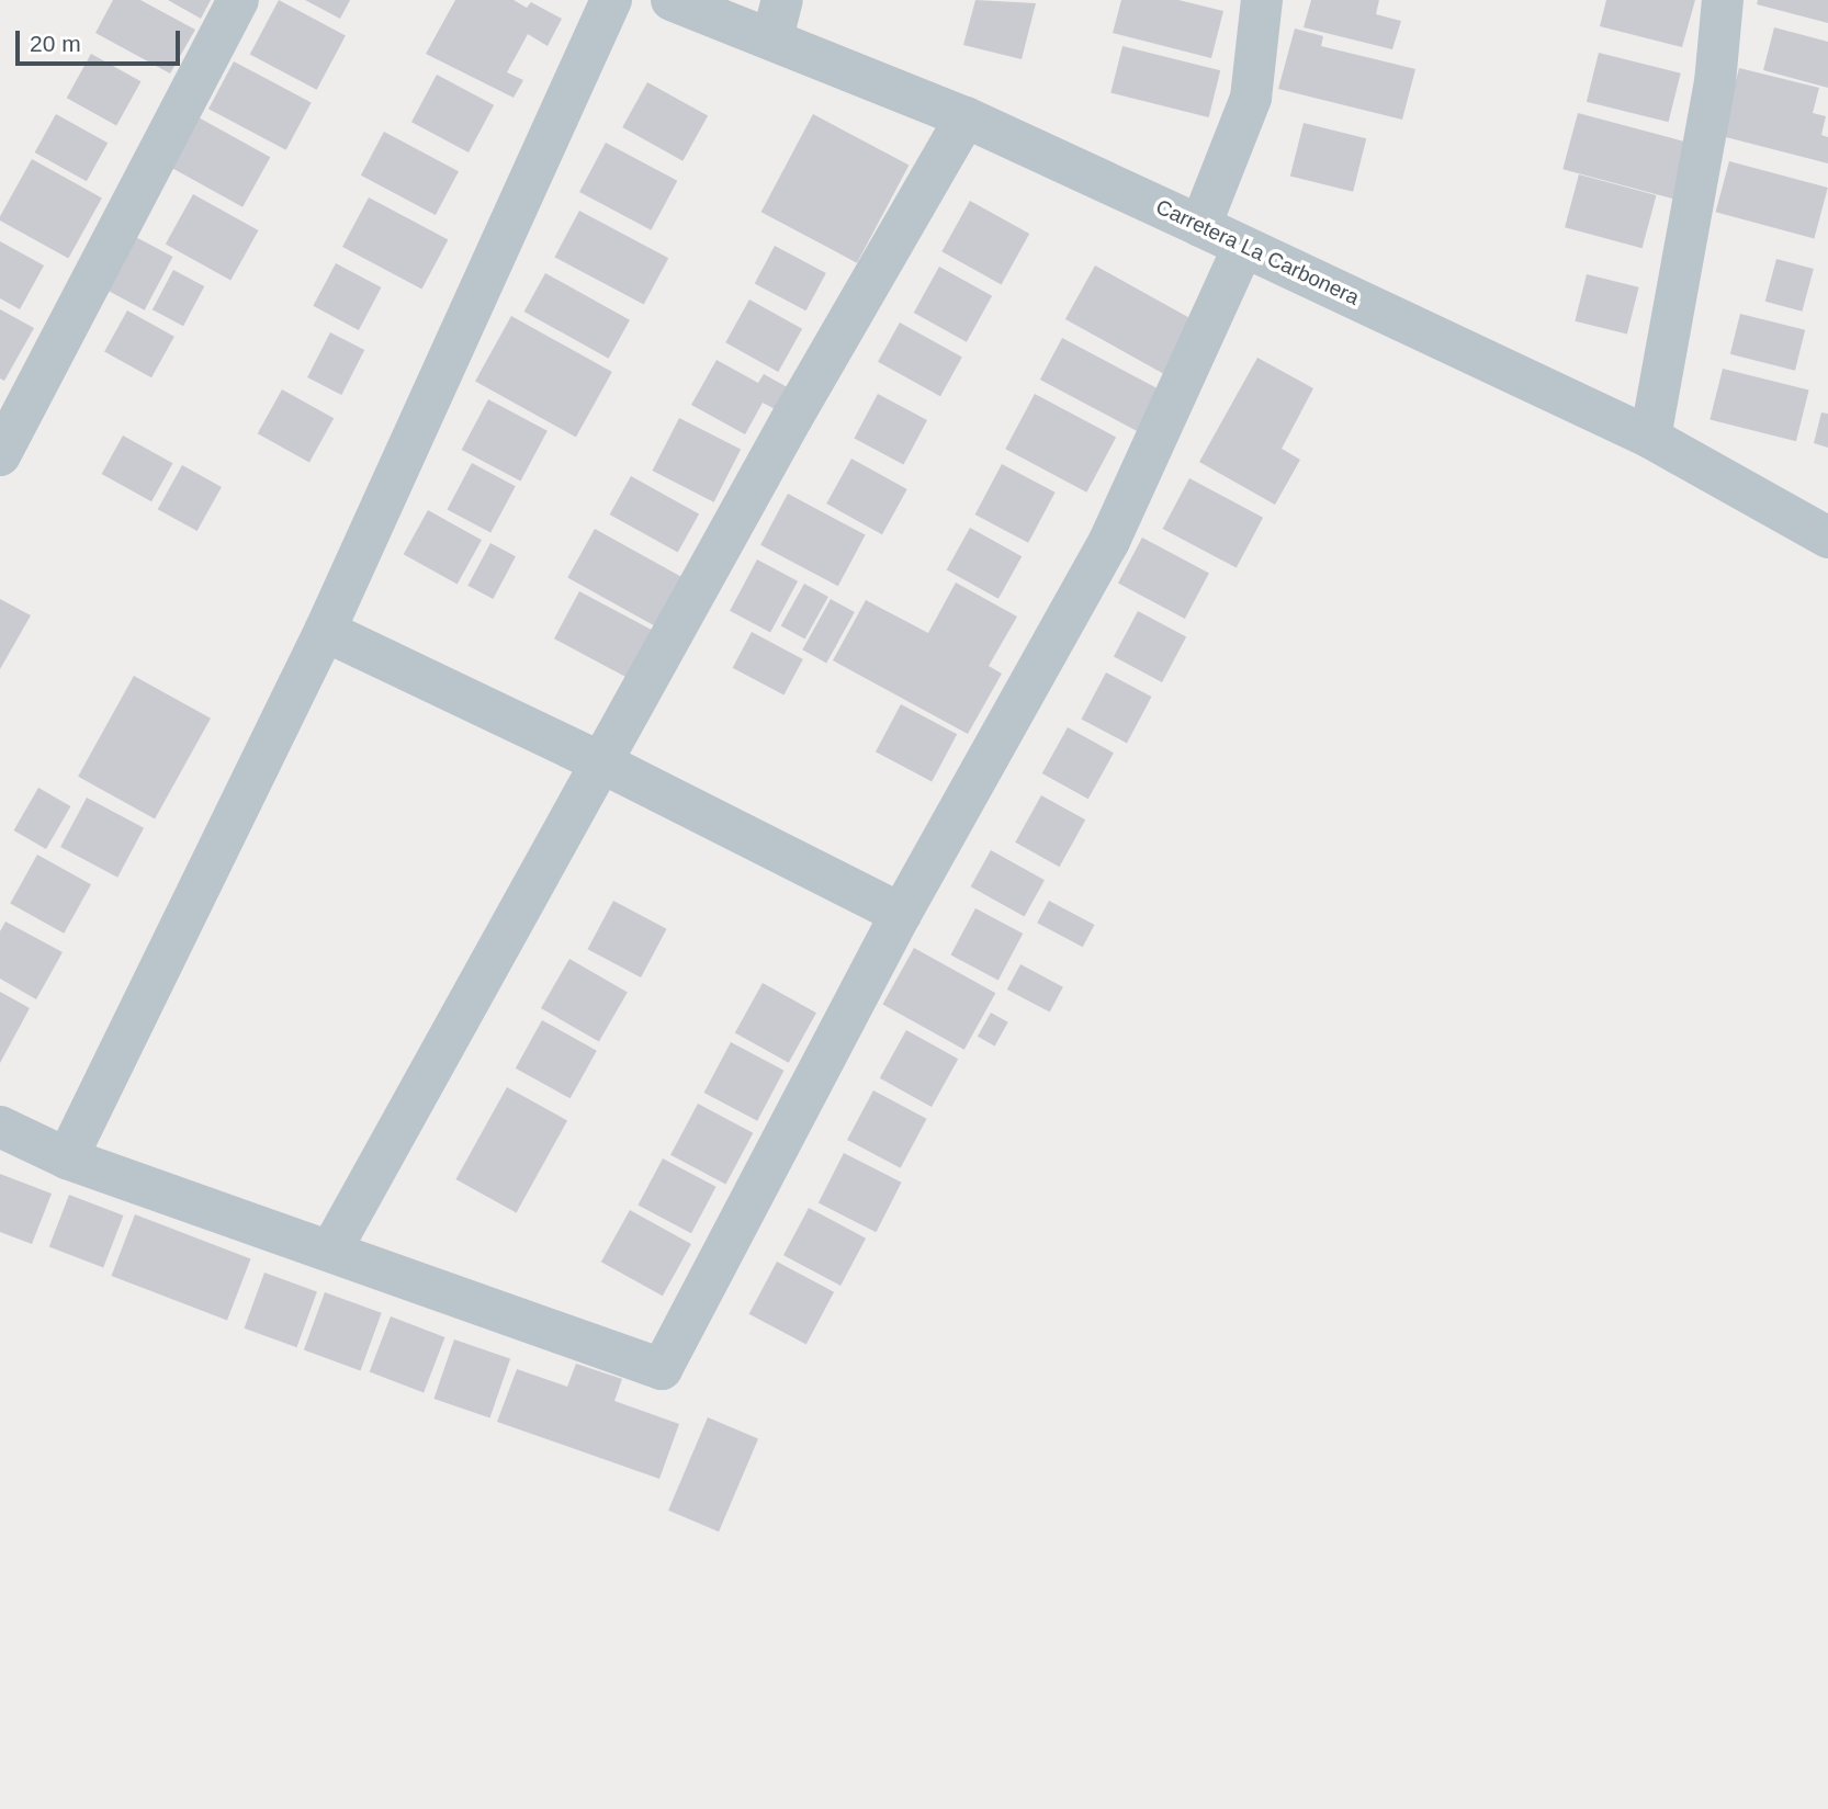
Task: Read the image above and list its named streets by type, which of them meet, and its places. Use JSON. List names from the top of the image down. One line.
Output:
{"streets":{"street":["Carretera La Carbonera"]},"scale_bar":"20 m"}
